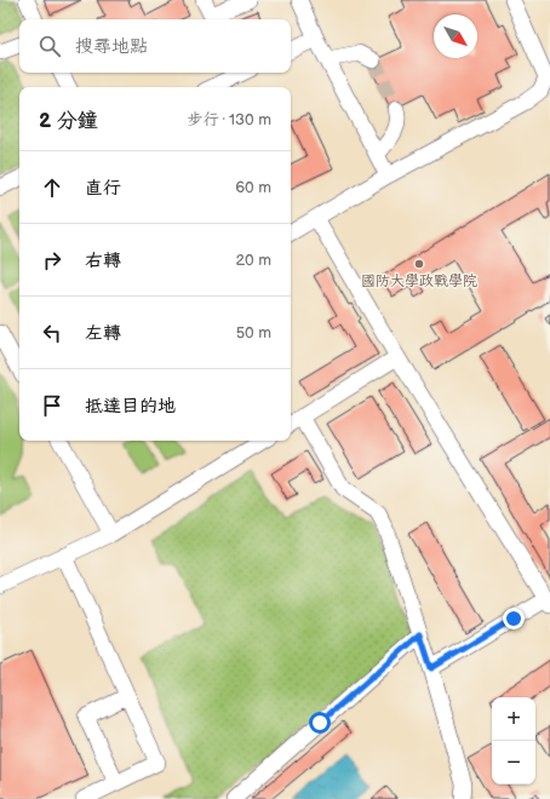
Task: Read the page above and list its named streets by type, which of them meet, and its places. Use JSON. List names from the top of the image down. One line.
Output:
{"places":["國防大學政戰學院"],"north":"bottom right","page":{"search":"搜尋地點","heading":["2 分鐘","步行 · 130 m"],"list":[["直行","60 m"],["右轉","20 m"],["左轉","50 m"],"抵達目的地"],"map_buttons":["+","−"]}}
